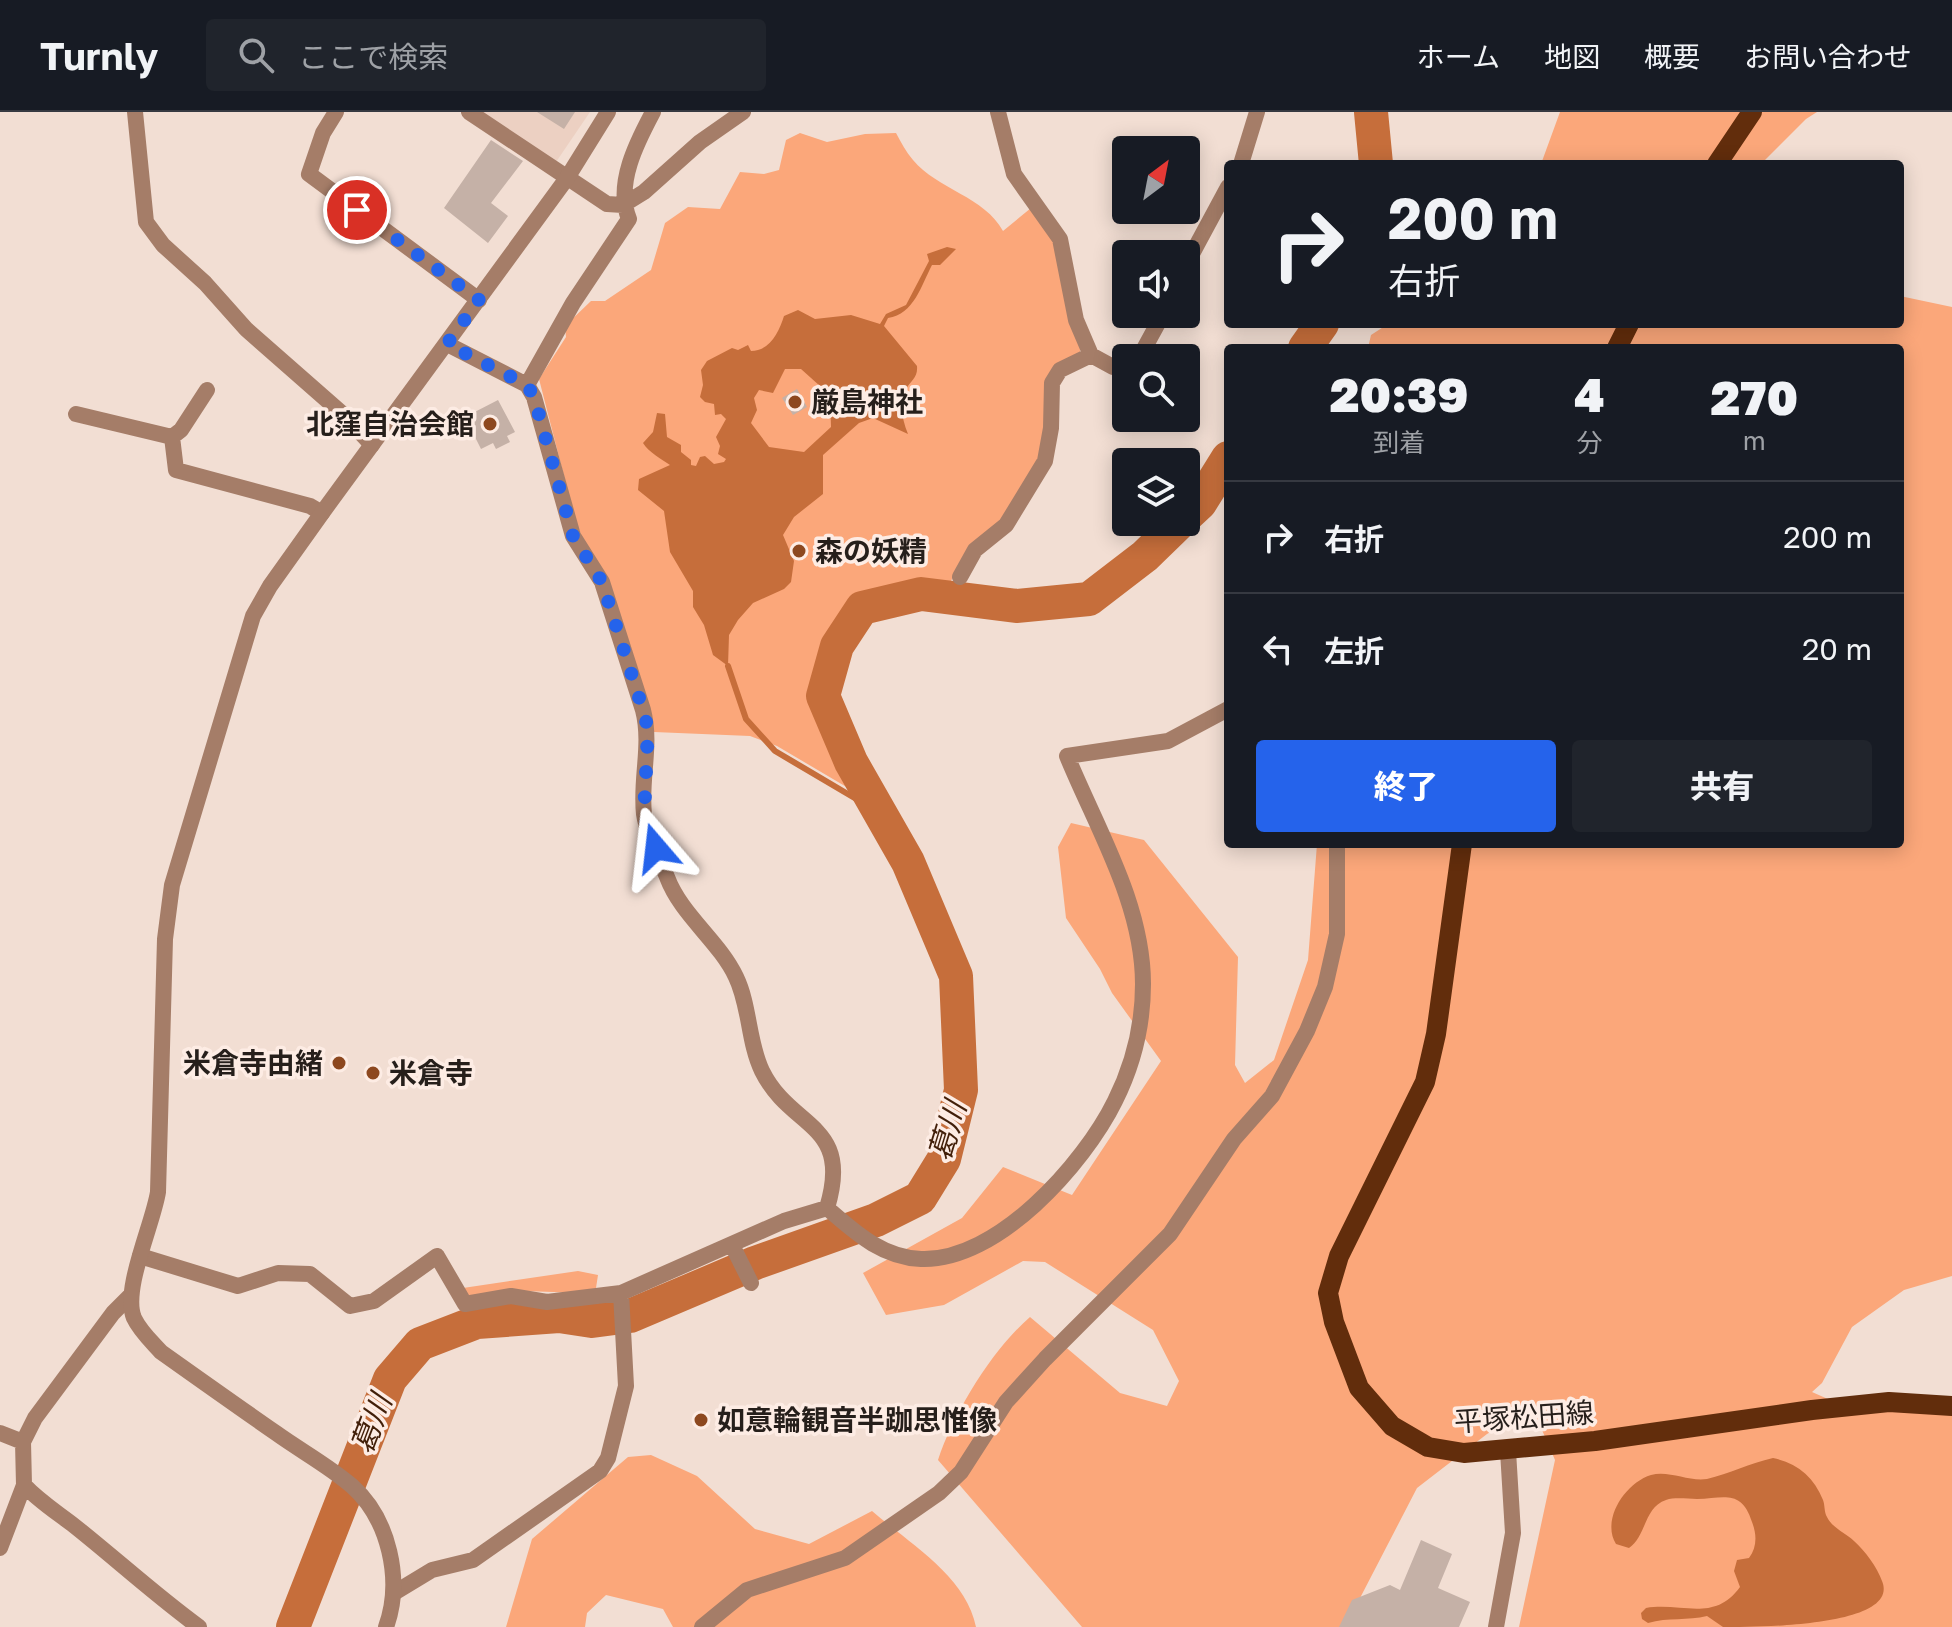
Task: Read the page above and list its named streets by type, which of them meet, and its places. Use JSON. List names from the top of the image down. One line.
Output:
{"streets":{"main road":["平塚松田線"]},"water":["葛川"],"places":["厳島神社","北窪自治会館","森の妖精","米倉寺由緒","米倉寺","如意輪観音半跏思惟像"],"north":"top right","page":{"header":"Turnly","search":"ここで検索","nav":["ホーム","地図","概要","お問い合わせ"],"turn":["200 m","右折"],"eta":["20:39","到着","4","分","270","m"],"list":[{"name":"右折","value":"200 m"},{"name":"左折","value":"20 m"}],"buttons":["終了","共有"]}}
